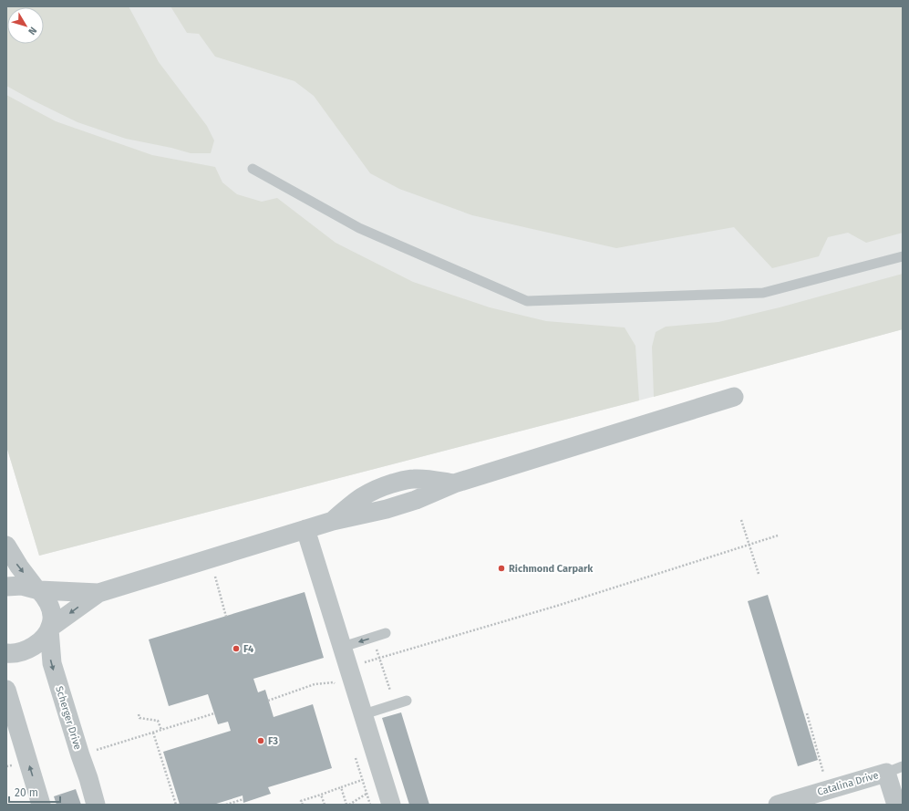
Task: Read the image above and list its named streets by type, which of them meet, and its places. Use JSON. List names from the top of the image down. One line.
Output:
{"streets":{"street":["Scherger Drive","Catalina Drive"]},"places":["Richmond Carpark","F4","F3"],"scale_bar":"20 m","north":"bottom right"}
